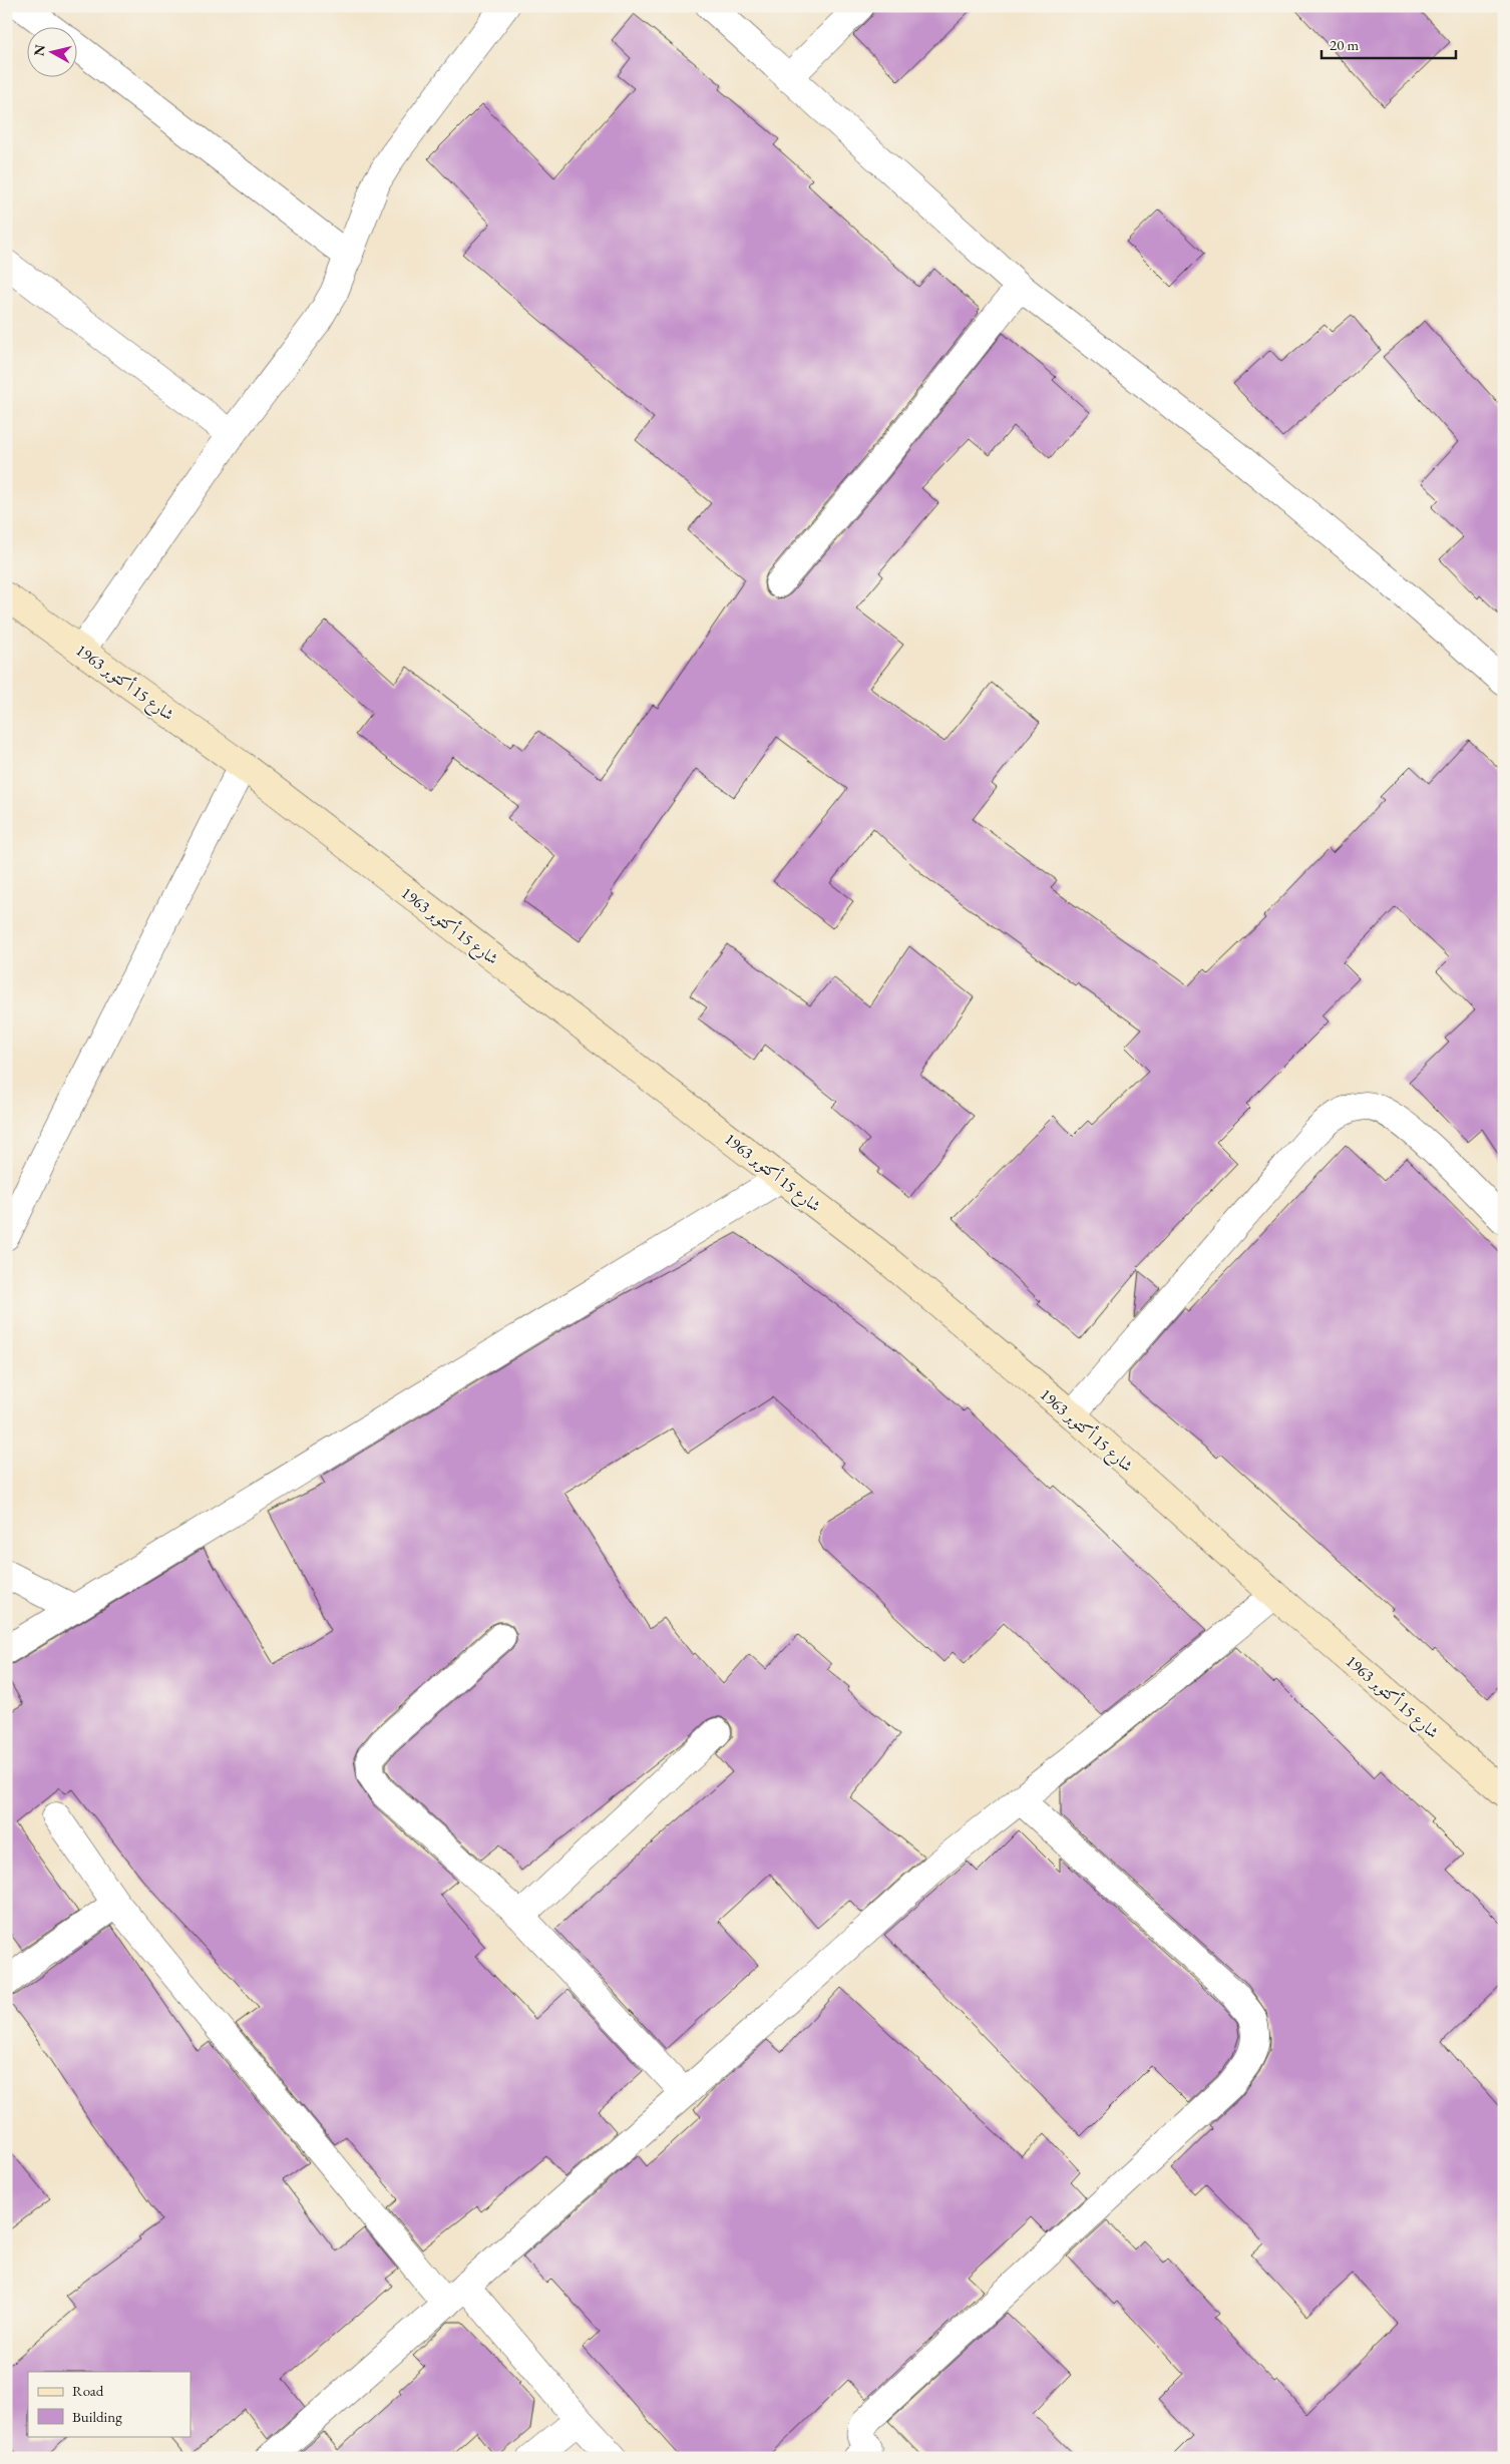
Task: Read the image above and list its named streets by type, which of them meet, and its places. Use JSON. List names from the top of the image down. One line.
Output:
{"streets":{"street":["شارع 15 أكتوبر 1963"]},"legend":["Road","Building"],"scale_bar":"20 m","north":"left"}
